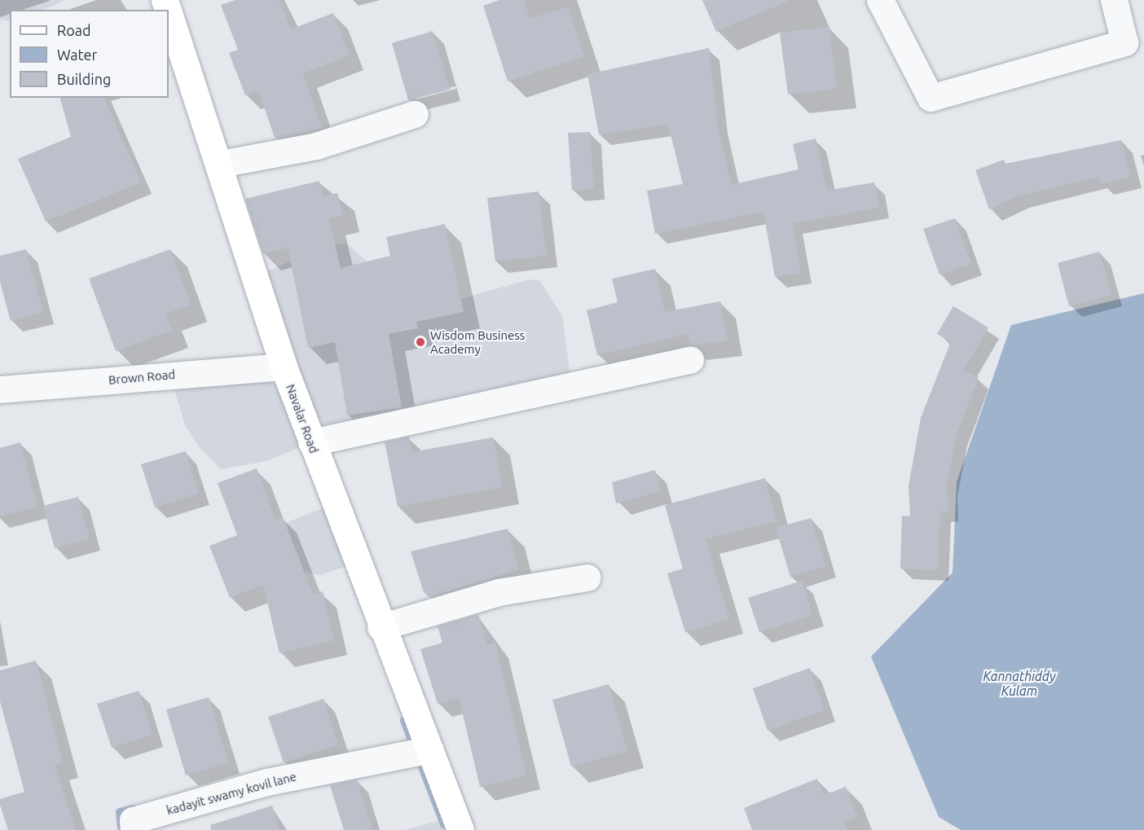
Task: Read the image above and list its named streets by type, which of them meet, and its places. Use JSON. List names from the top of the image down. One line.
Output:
{"streets":{"street":["Brown Road","Navalar Road","kadayit swamy kovil lane"]},"crossings":[["Brown Road","Navalar Road"],["Navalar Road","kadayit swamy kovil lane"]],"water":["Kannathiddy Kulam"],"places":["Wisdom Business Academy"],"legend":["Road","Water","Building"]}
